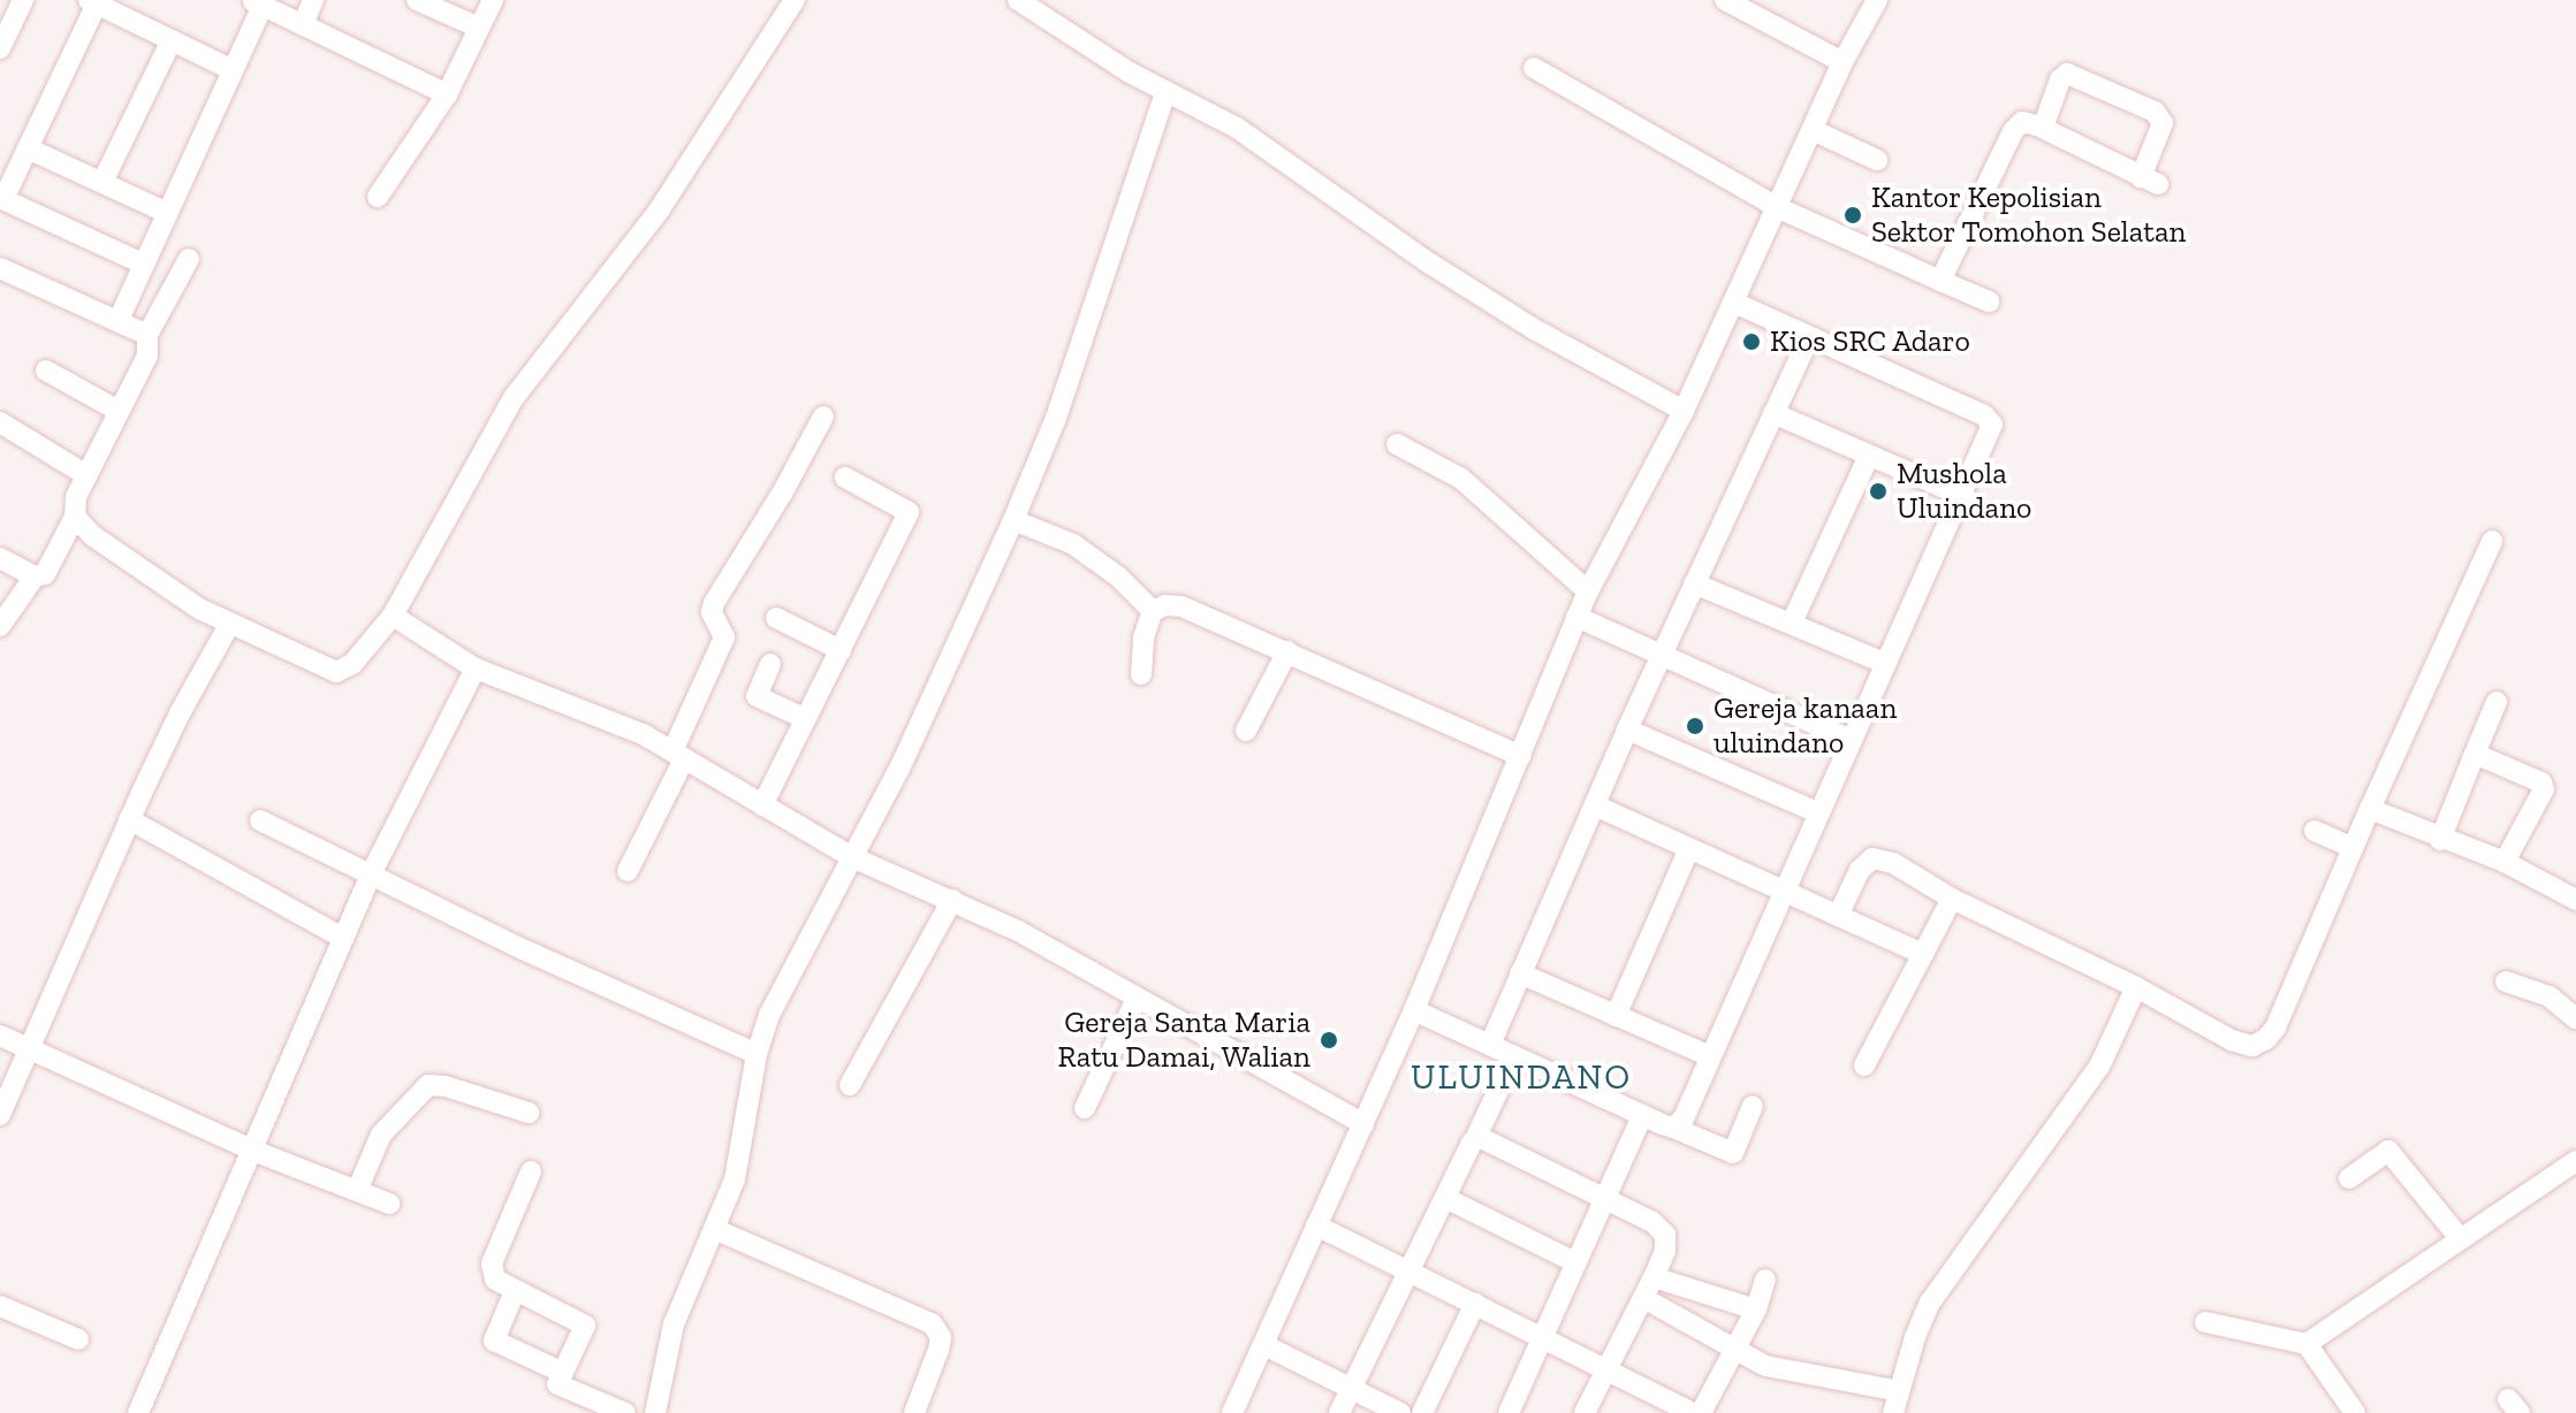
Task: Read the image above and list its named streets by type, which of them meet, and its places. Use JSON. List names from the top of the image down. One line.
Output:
{"districts":["ULUINDANO"],"places":["Kantor Kepolisian Sektor Tomohon Selatan","Kios SRC Adaro","Mushola Uluindano","Gereja kanaan uluindano","Gereja Santa Maria Ratu Damai, Walian"]}
